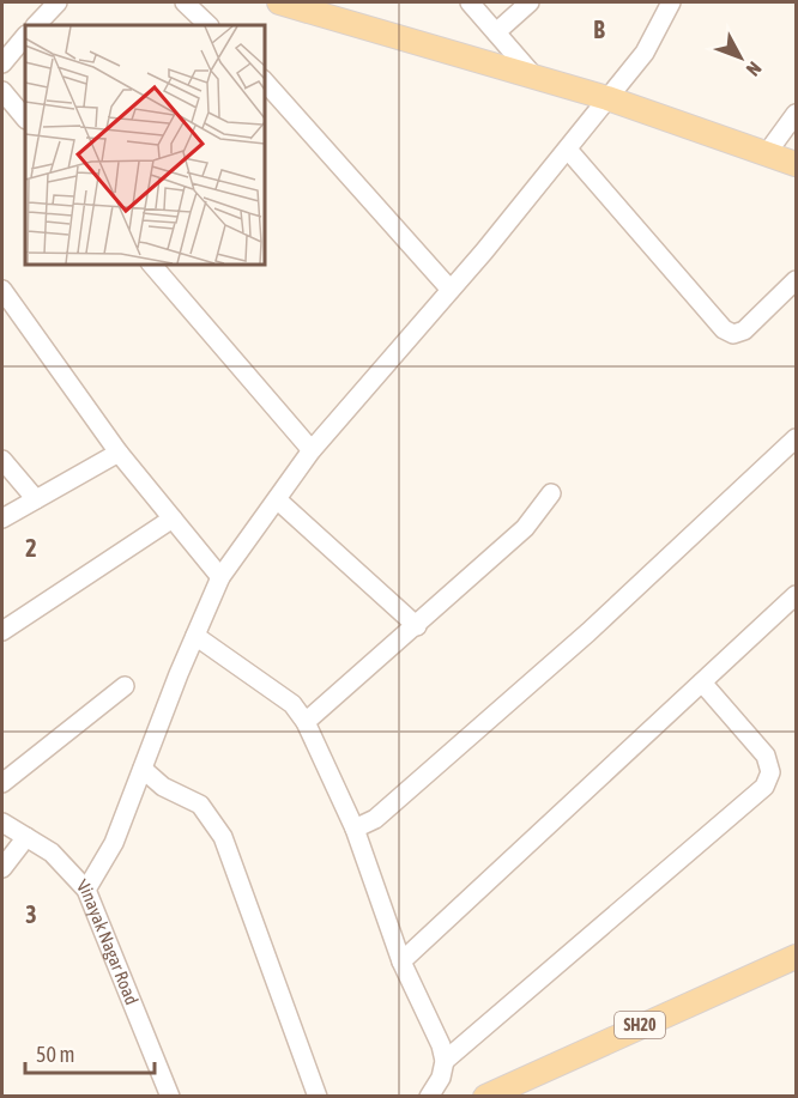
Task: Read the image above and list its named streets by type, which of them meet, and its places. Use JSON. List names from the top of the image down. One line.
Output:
{"streets":{"main road":["SH20"],"street":["Vinayak Nagar Road"]},"scale_bar":"50 m","north":"bottom right","grid":{"columns":["B"],"rows":["2","3"]}}
